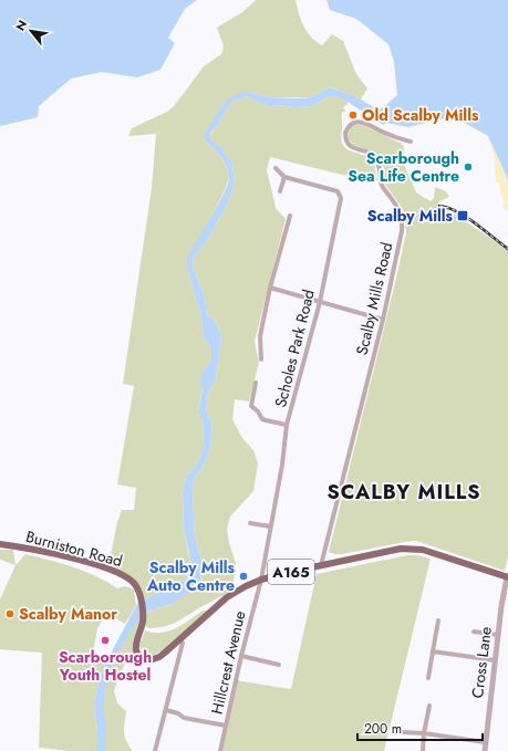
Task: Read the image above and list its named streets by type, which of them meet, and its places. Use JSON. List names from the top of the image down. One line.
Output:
{"streets":{"main road":["Burniston Road","A165"],"street":["Scalby Mills Road","Scholes Park Road","Hillcrest Avenue","Cross Lane"]},"crossings":[["Scalby Mills Road","Burniston Road"],["Scholes Park Road","Burniston Road"],["Scholes Park Road","Hillcrest Avenue"],["Burniston Road","Hillcrest Avenue"],["Burniston Road","Cross Lane"]],"districts":["SCALBY MILLS"],"places":{"other":["Old Scalby Mills","Scarborough Sea Life Centre","Scalby Mills Auto Centre","Scalby Manor","Scarborough Youth Hostel"],"transit":["Scalby Mills"]},"scale_bar":"200 m","north":"top left"}
